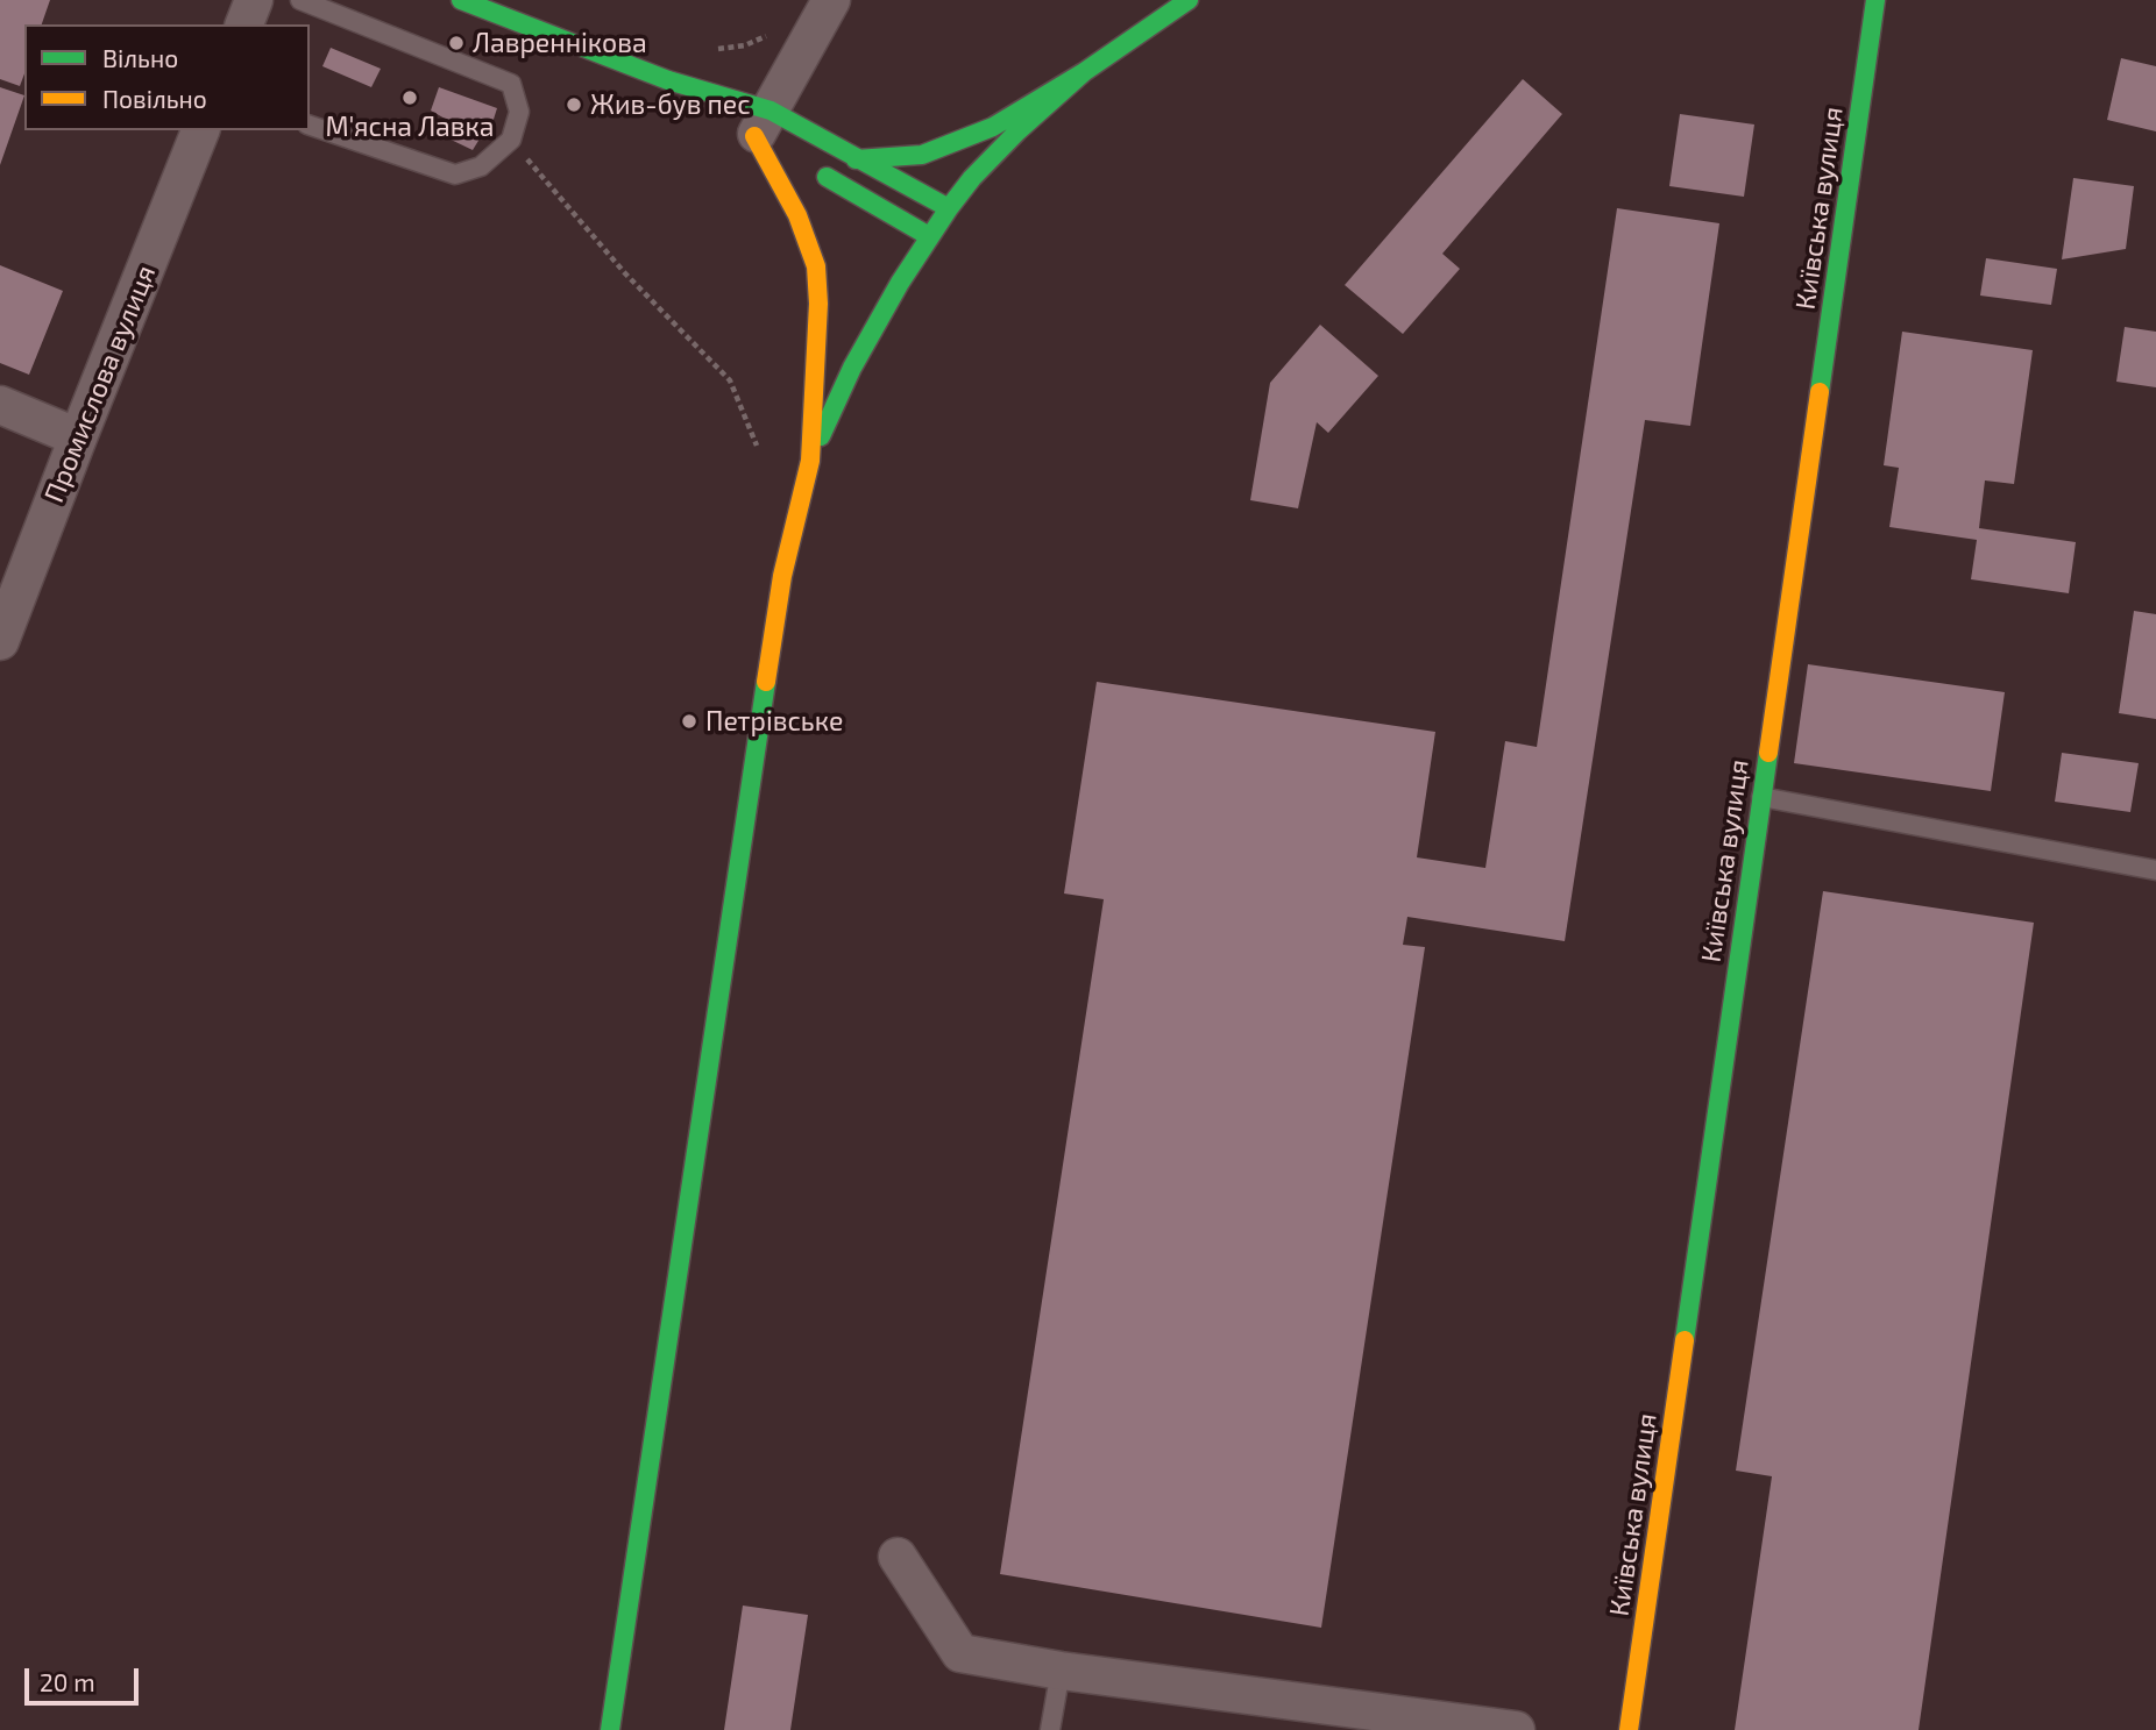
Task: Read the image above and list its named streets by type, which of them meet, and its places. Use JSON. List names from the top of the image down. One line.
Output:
{"streets":{"main road":["Київська вулиця"],"street":["Промислова вулиця"]},"places":["Лавреннікова","М'ясна Лавка","Жив-був пес","Петрівське"],"legend":["Вільно","Повільно"],"scale_bar":"20 m"}
